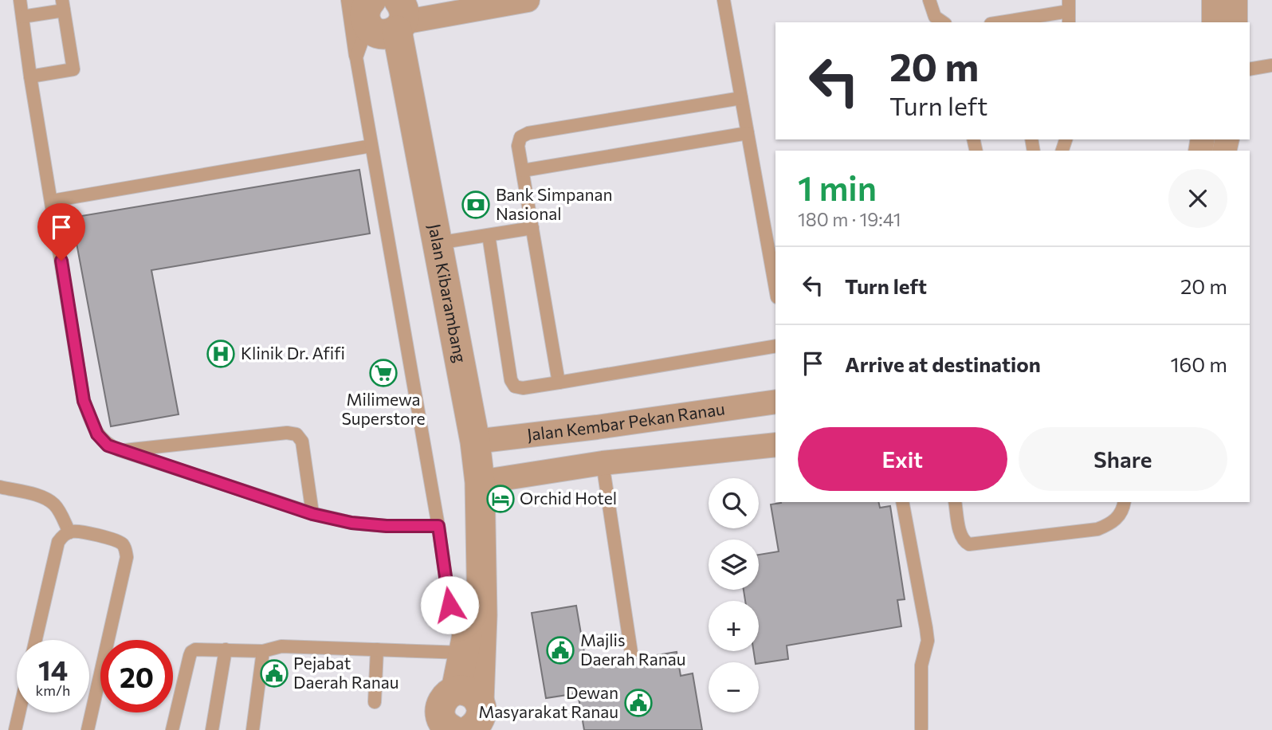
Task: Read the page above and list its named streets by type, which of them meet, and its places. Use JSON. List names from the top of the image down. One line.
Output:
{"streets":{"street":["Jalan Kibarambang","Jalan Kembar Pekan Ranau"]},"crossings":[["Jalan Kibarambang","Jalan Kembar Pekan Ranau"]],"places":{"bank":["Bank Simpanan Nasional"],"hospital":["Klinik Dr. Afifi"],"supermarket":["Milimewa Superstore"],"hotel":["Orchid Hotel"],"public building":["Majlis Daerah Ranau","Pejabat Daerah Ranau","Dewan Masyarakat Ranau"]},"page":{"turn":["20 m","Turn left"],"heading":["1 min","180 m · 19:41"],"list":[{"name":"Turn left","value":"20 m"},{"name":"Arrive at destination","value":"160 m"}],"buttons":["Exit","Share"],"map_buttons":["+","−"],"speed":"14 km/h","limit":"20"}}
